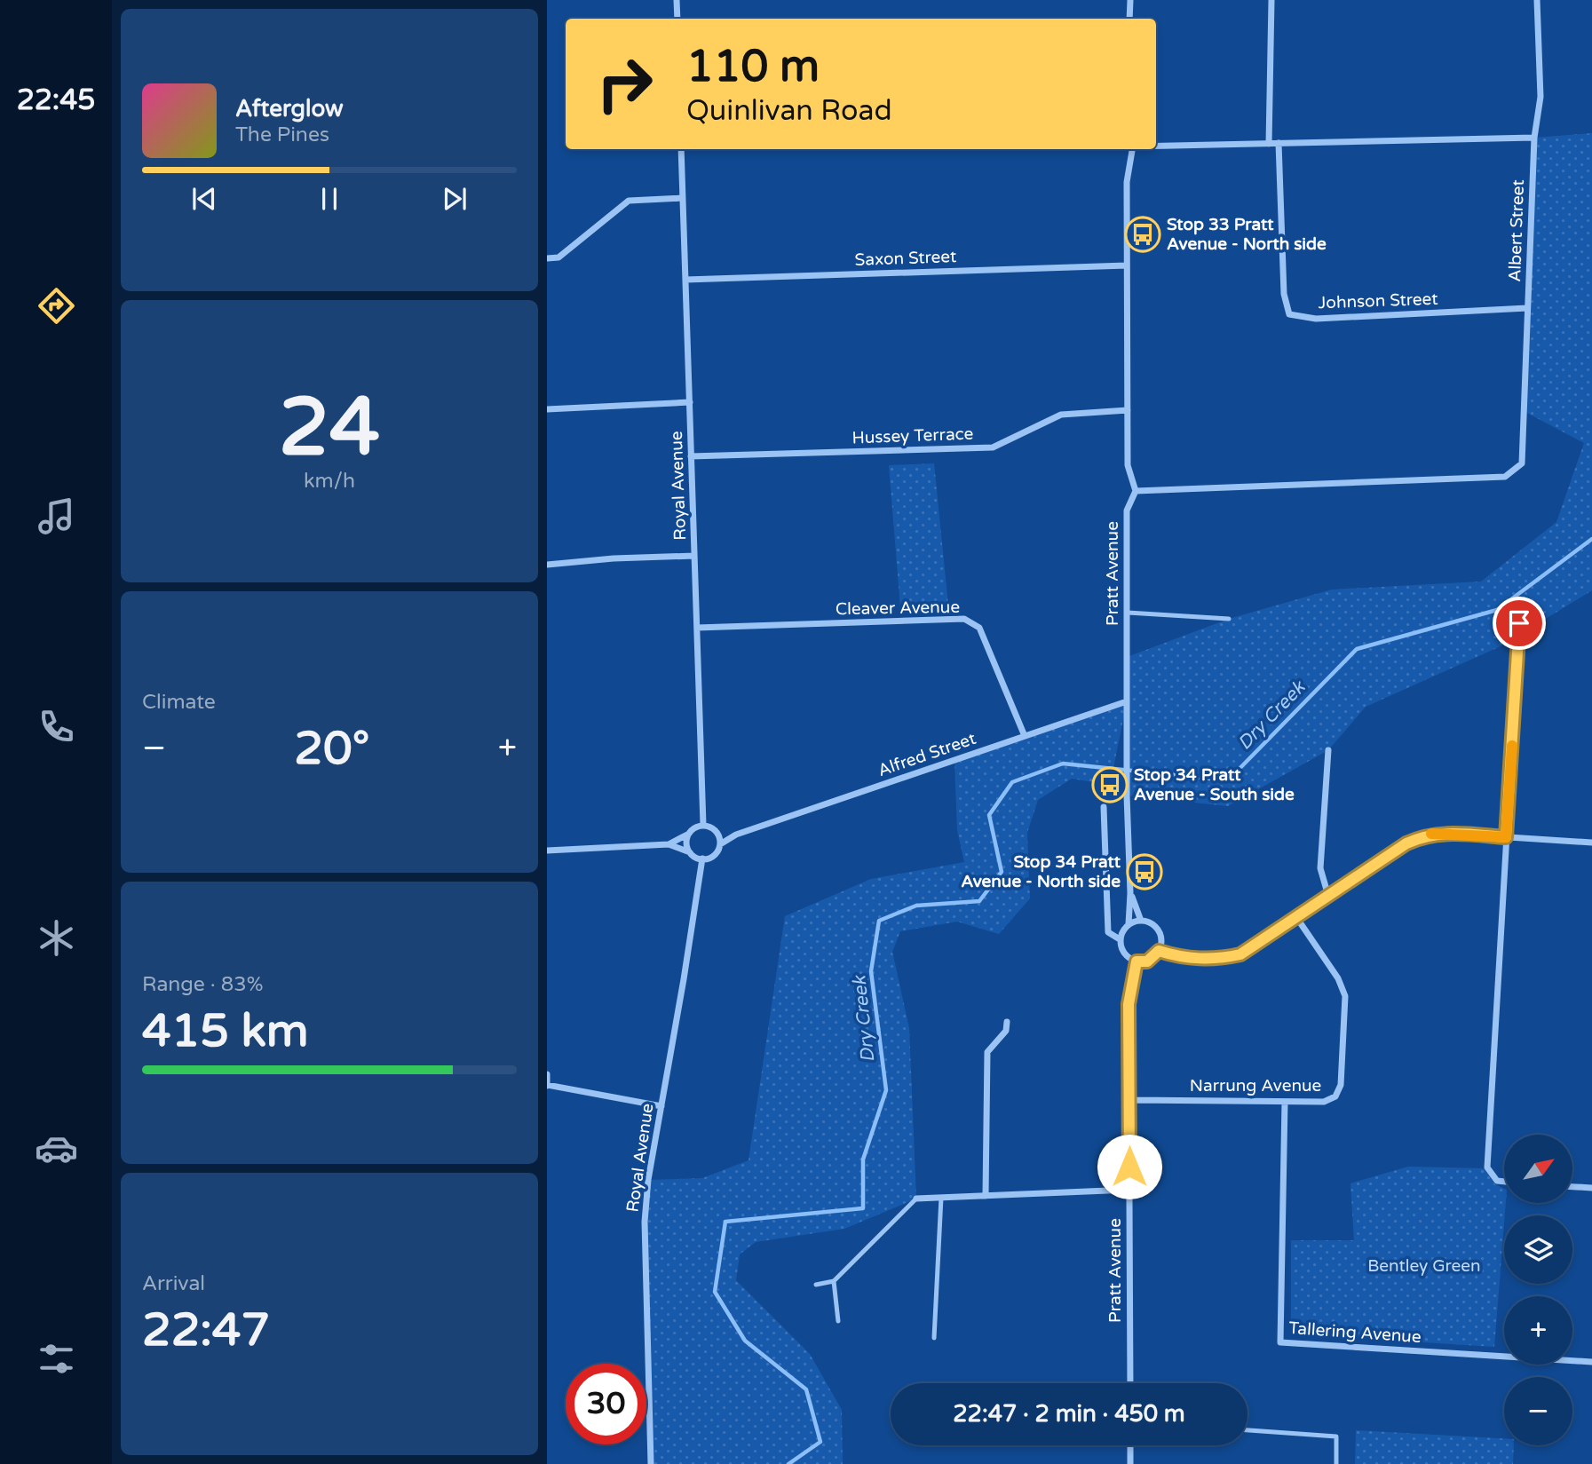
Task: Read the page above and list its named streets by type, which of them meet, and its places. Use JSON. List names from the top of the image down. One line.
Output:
{"streets":{"street":["Albert Street","Saxon Street","Johnson Street","Hussey Terrace","Royal Avenue","Pratt Avenue","Cleaver Avenue","Alfred Street","Narrung Avenue","Tallering Avenue"]},"crossings":[["Albert Street","Johnson Street"],["Albert Street","Pratt Avenue"],["Saxon Street","Royal Avenue"],["Hussey Terrace","Royal Avenue"],["Royal Avenue","Cleaver Avenue"],["Royal Avenue","Alfred Street"],["Pratt Avenue","Alfred Street"],["Pratt Avenue","Narrung Avenue"],["Cleaver Avenue","Alfred Street"],["Narrung Avenue","Tallering Avenue"]],"water":["Dry Creek"],"parks":["Bentley Green"],"places":{"bus stop":["Stop 33 Pratt Avenue - North side","Stop 34 Pratt Avenue - South side","Stop 34 Pratt Avenue - North side"]},"north":"top right","page":{"tabs":"22:45","turn":["110 m","Quinlivan Road"],"song":["Afterglow","The Pines"],"tile":[["24","km/h"],"Climate",["Range · 83%","415 km"],["Arrival","22:47"]],"heat":["−","20°","+"],"map_buttons":["+","−"],"limit":"30","trip":"22:47 · 2 min · 450 m"}}
